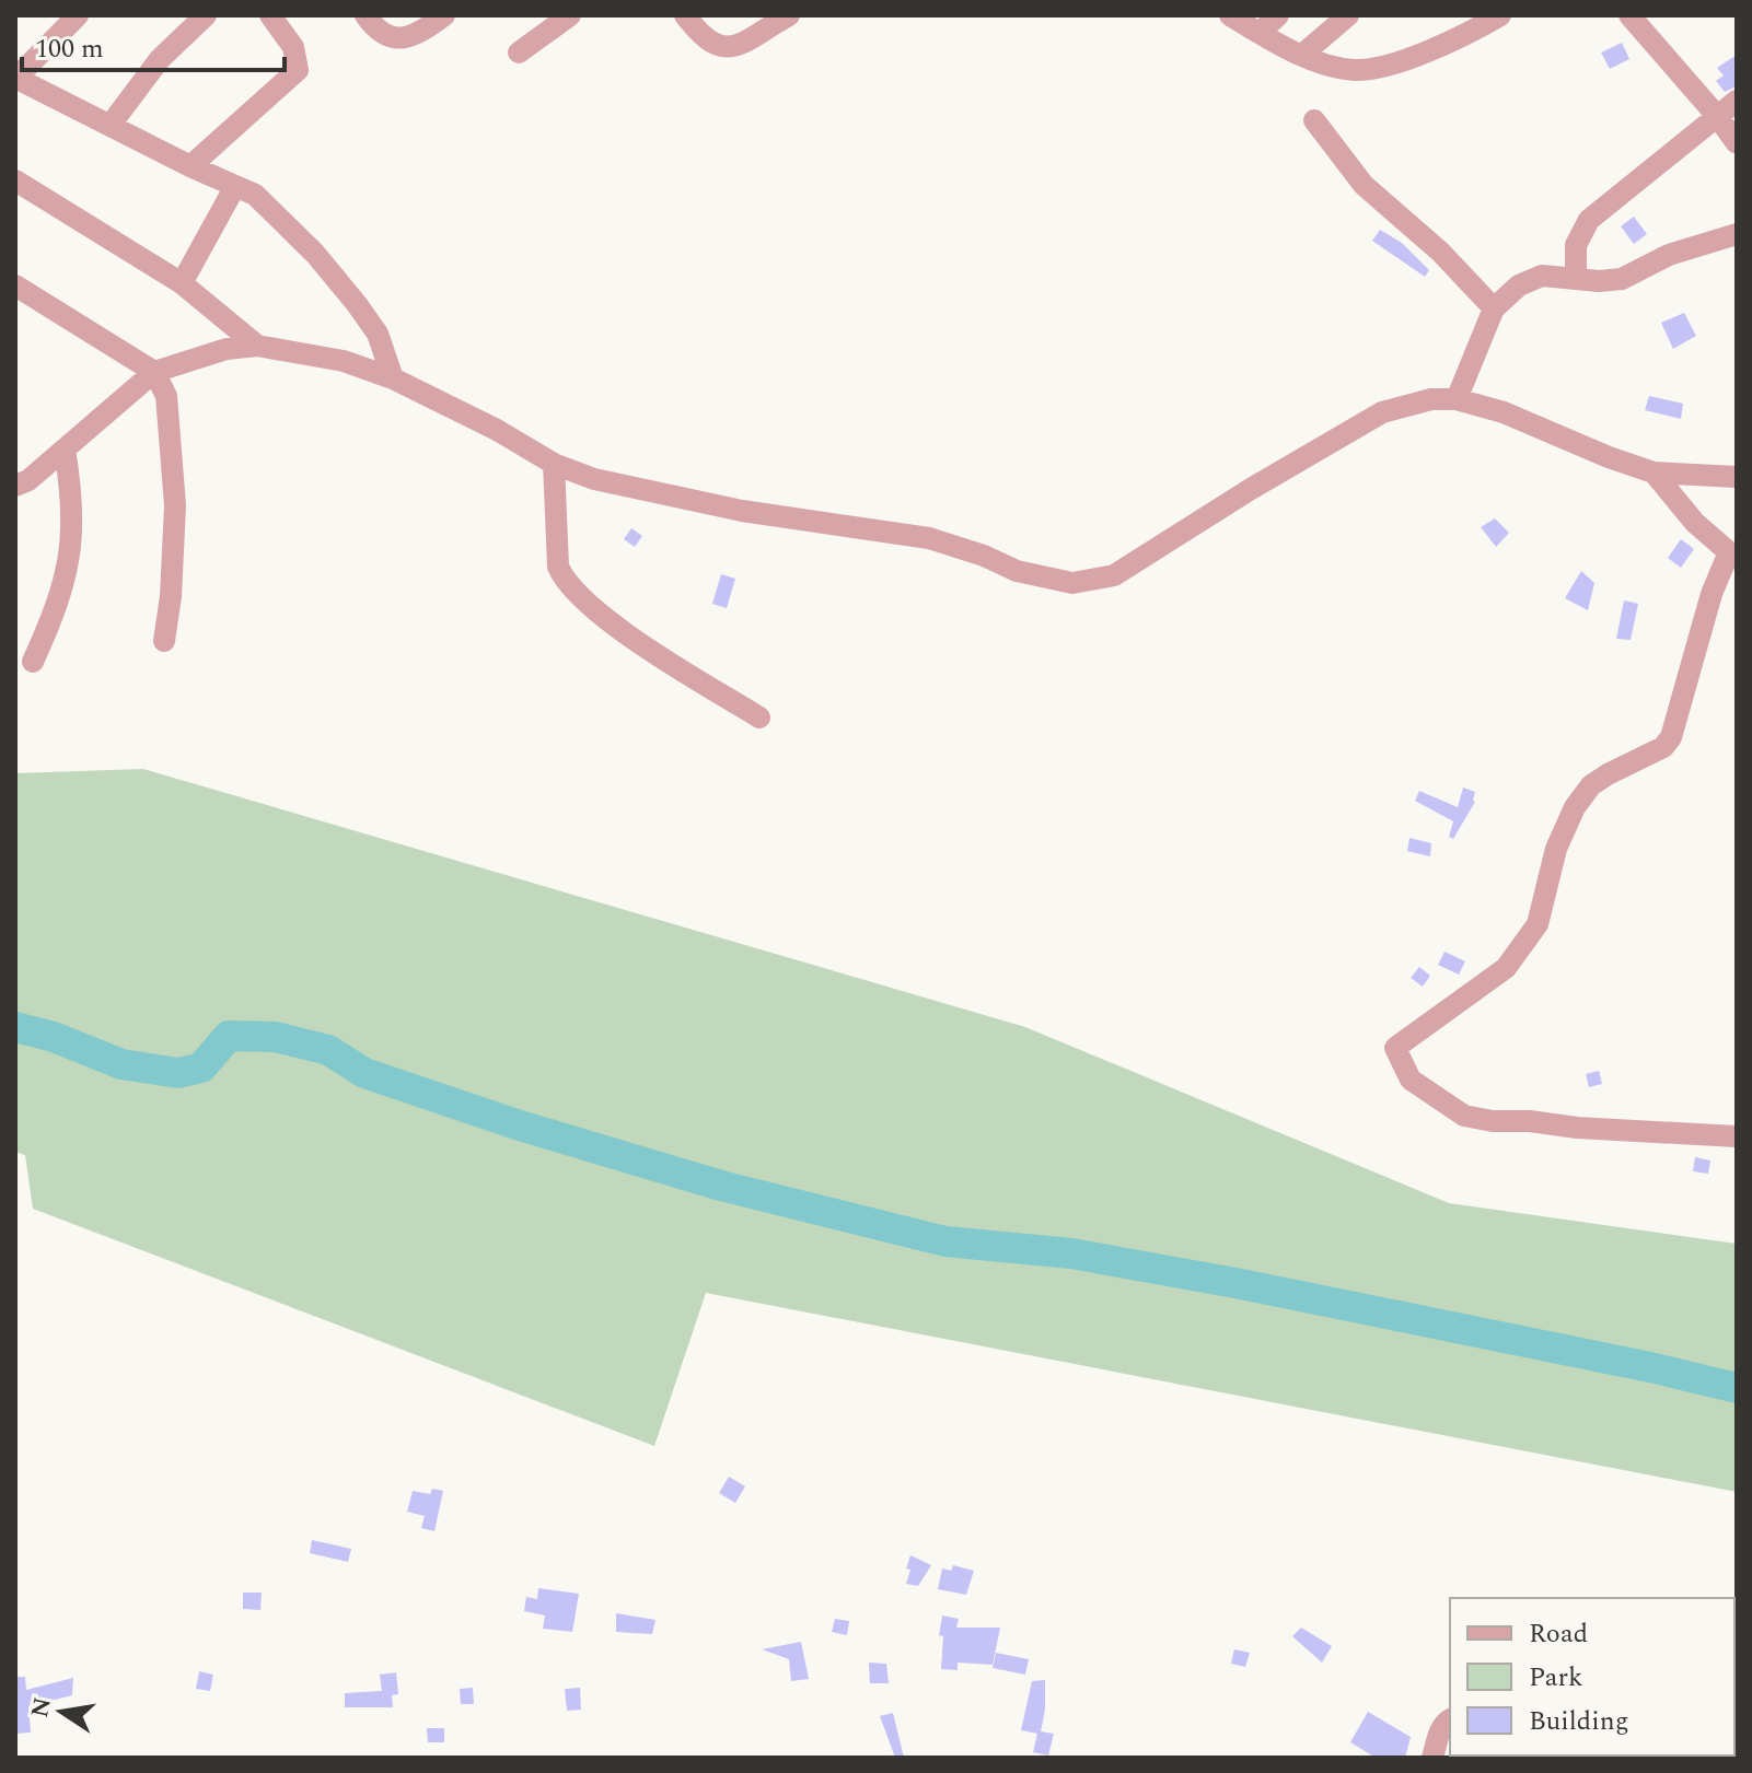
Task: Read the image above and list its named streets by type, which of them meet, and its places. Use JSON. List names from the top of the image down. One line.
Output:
{"legend":["Road","Park","Building"],"scale_bar":"100 m","north":"left"}
